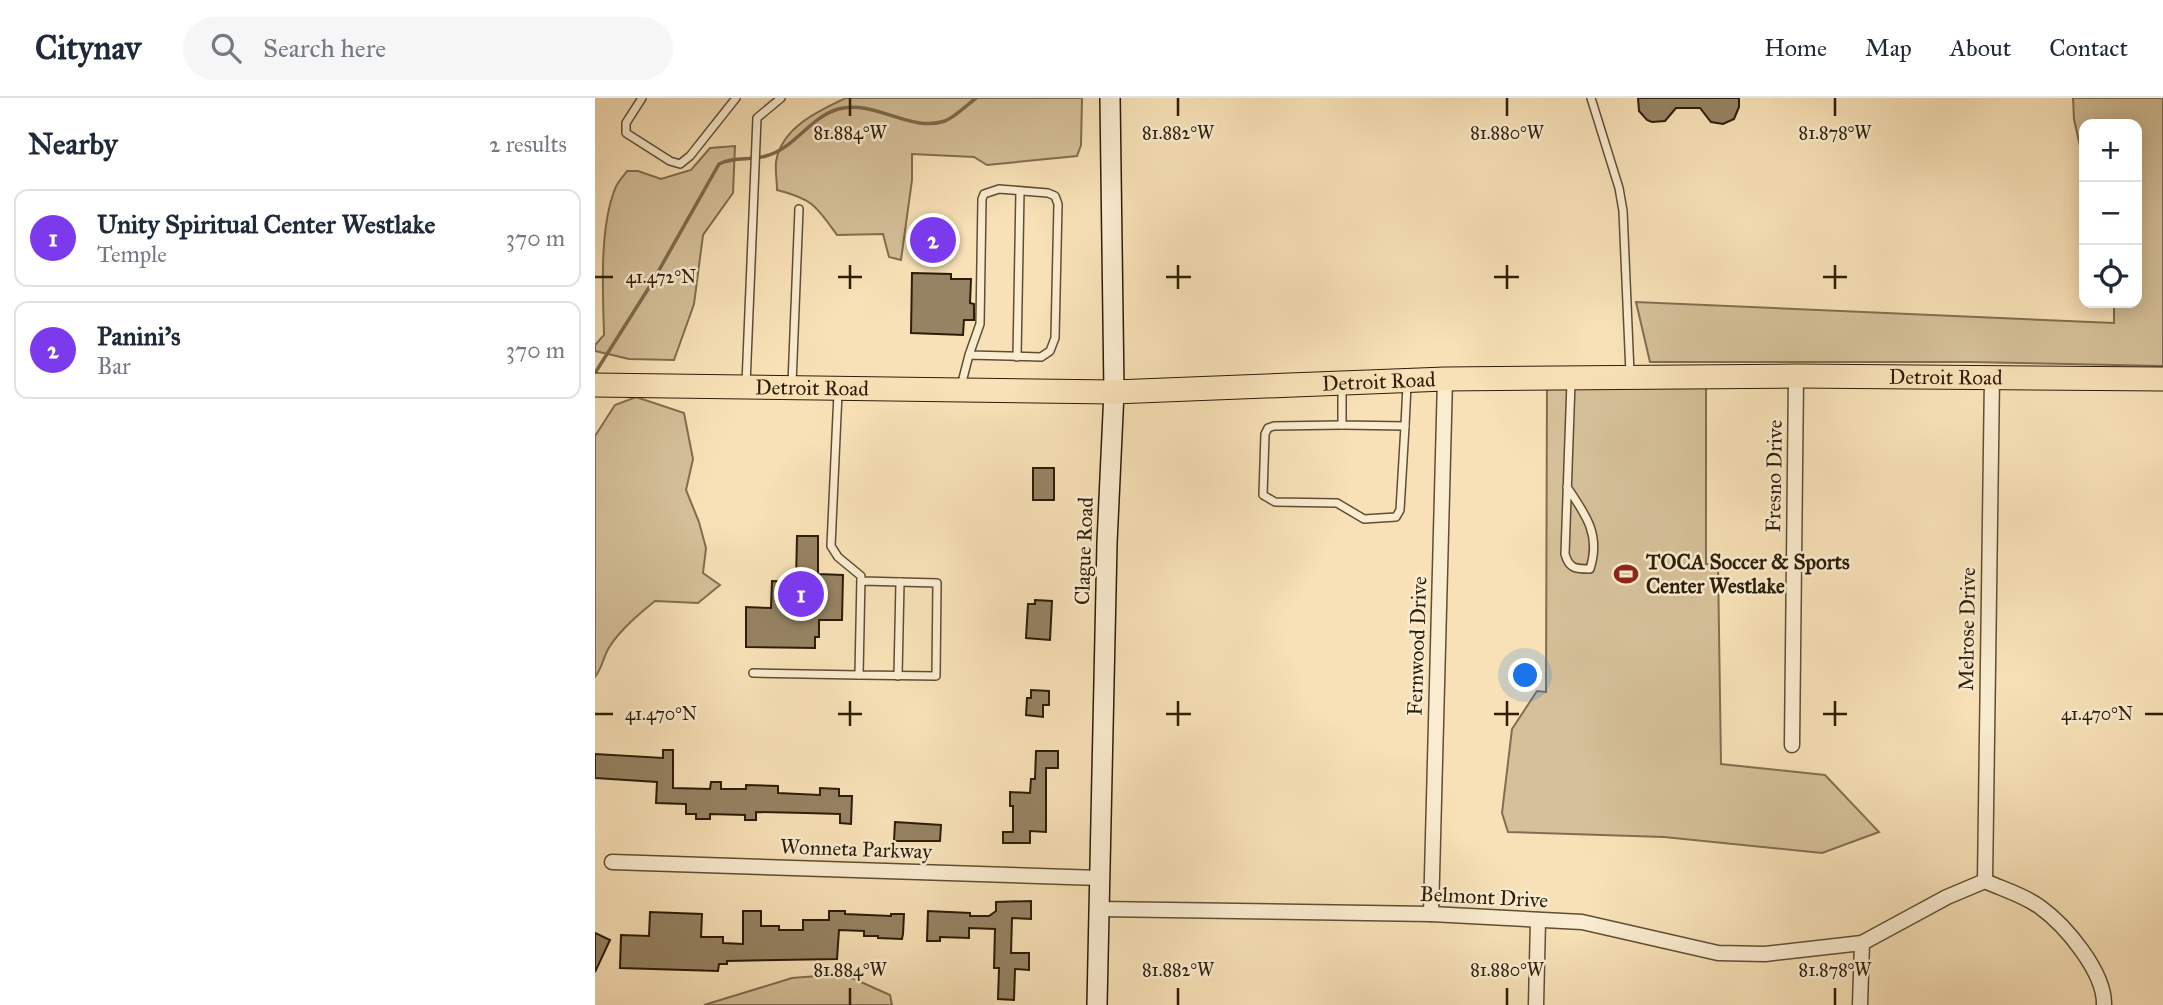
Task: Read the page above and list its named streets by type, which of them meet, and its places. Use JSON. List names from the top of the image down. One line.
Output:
{"streets":{"main road":["Detroit Road","Clague Road"],"street":["Fresno Drive","Melrose Drive","Fernwood Drive","Wonneta Parkway","Belmont Drive"]},"crossings":[["Detroit Road","Fresno Drive"],["Detroit Road","Clague Road"],["Detroit Road","Melrose Drive"],["Detroit Road","Fernwood Drive"],["Clague Road","Wonneta Parkway"],["Clague Road","Belmont Drive"],["Fernwood Drive","Belmont Drive"]],"places":{"sports":["TOCA Soccer & Sports Center Westlake"]},"page":{"header":"Citynav","search":"Search here","nav":["Home","Map","About","Contact"],"heading":["Nearby","2 results"],"map_buttons":["+","−"],"list":[{"mark":"1","name":"Unity Spiritual Center Westlake","note":"Temple","value":"370 m"},{"mark":"2","name":"Panini's","note":"Bar","value":"370 m"}],"pins":["2","1"]},"coordinates":["81.884°W","81.882°W","81.880°W","81.878°W","41.472°N","41.470°N"]}
